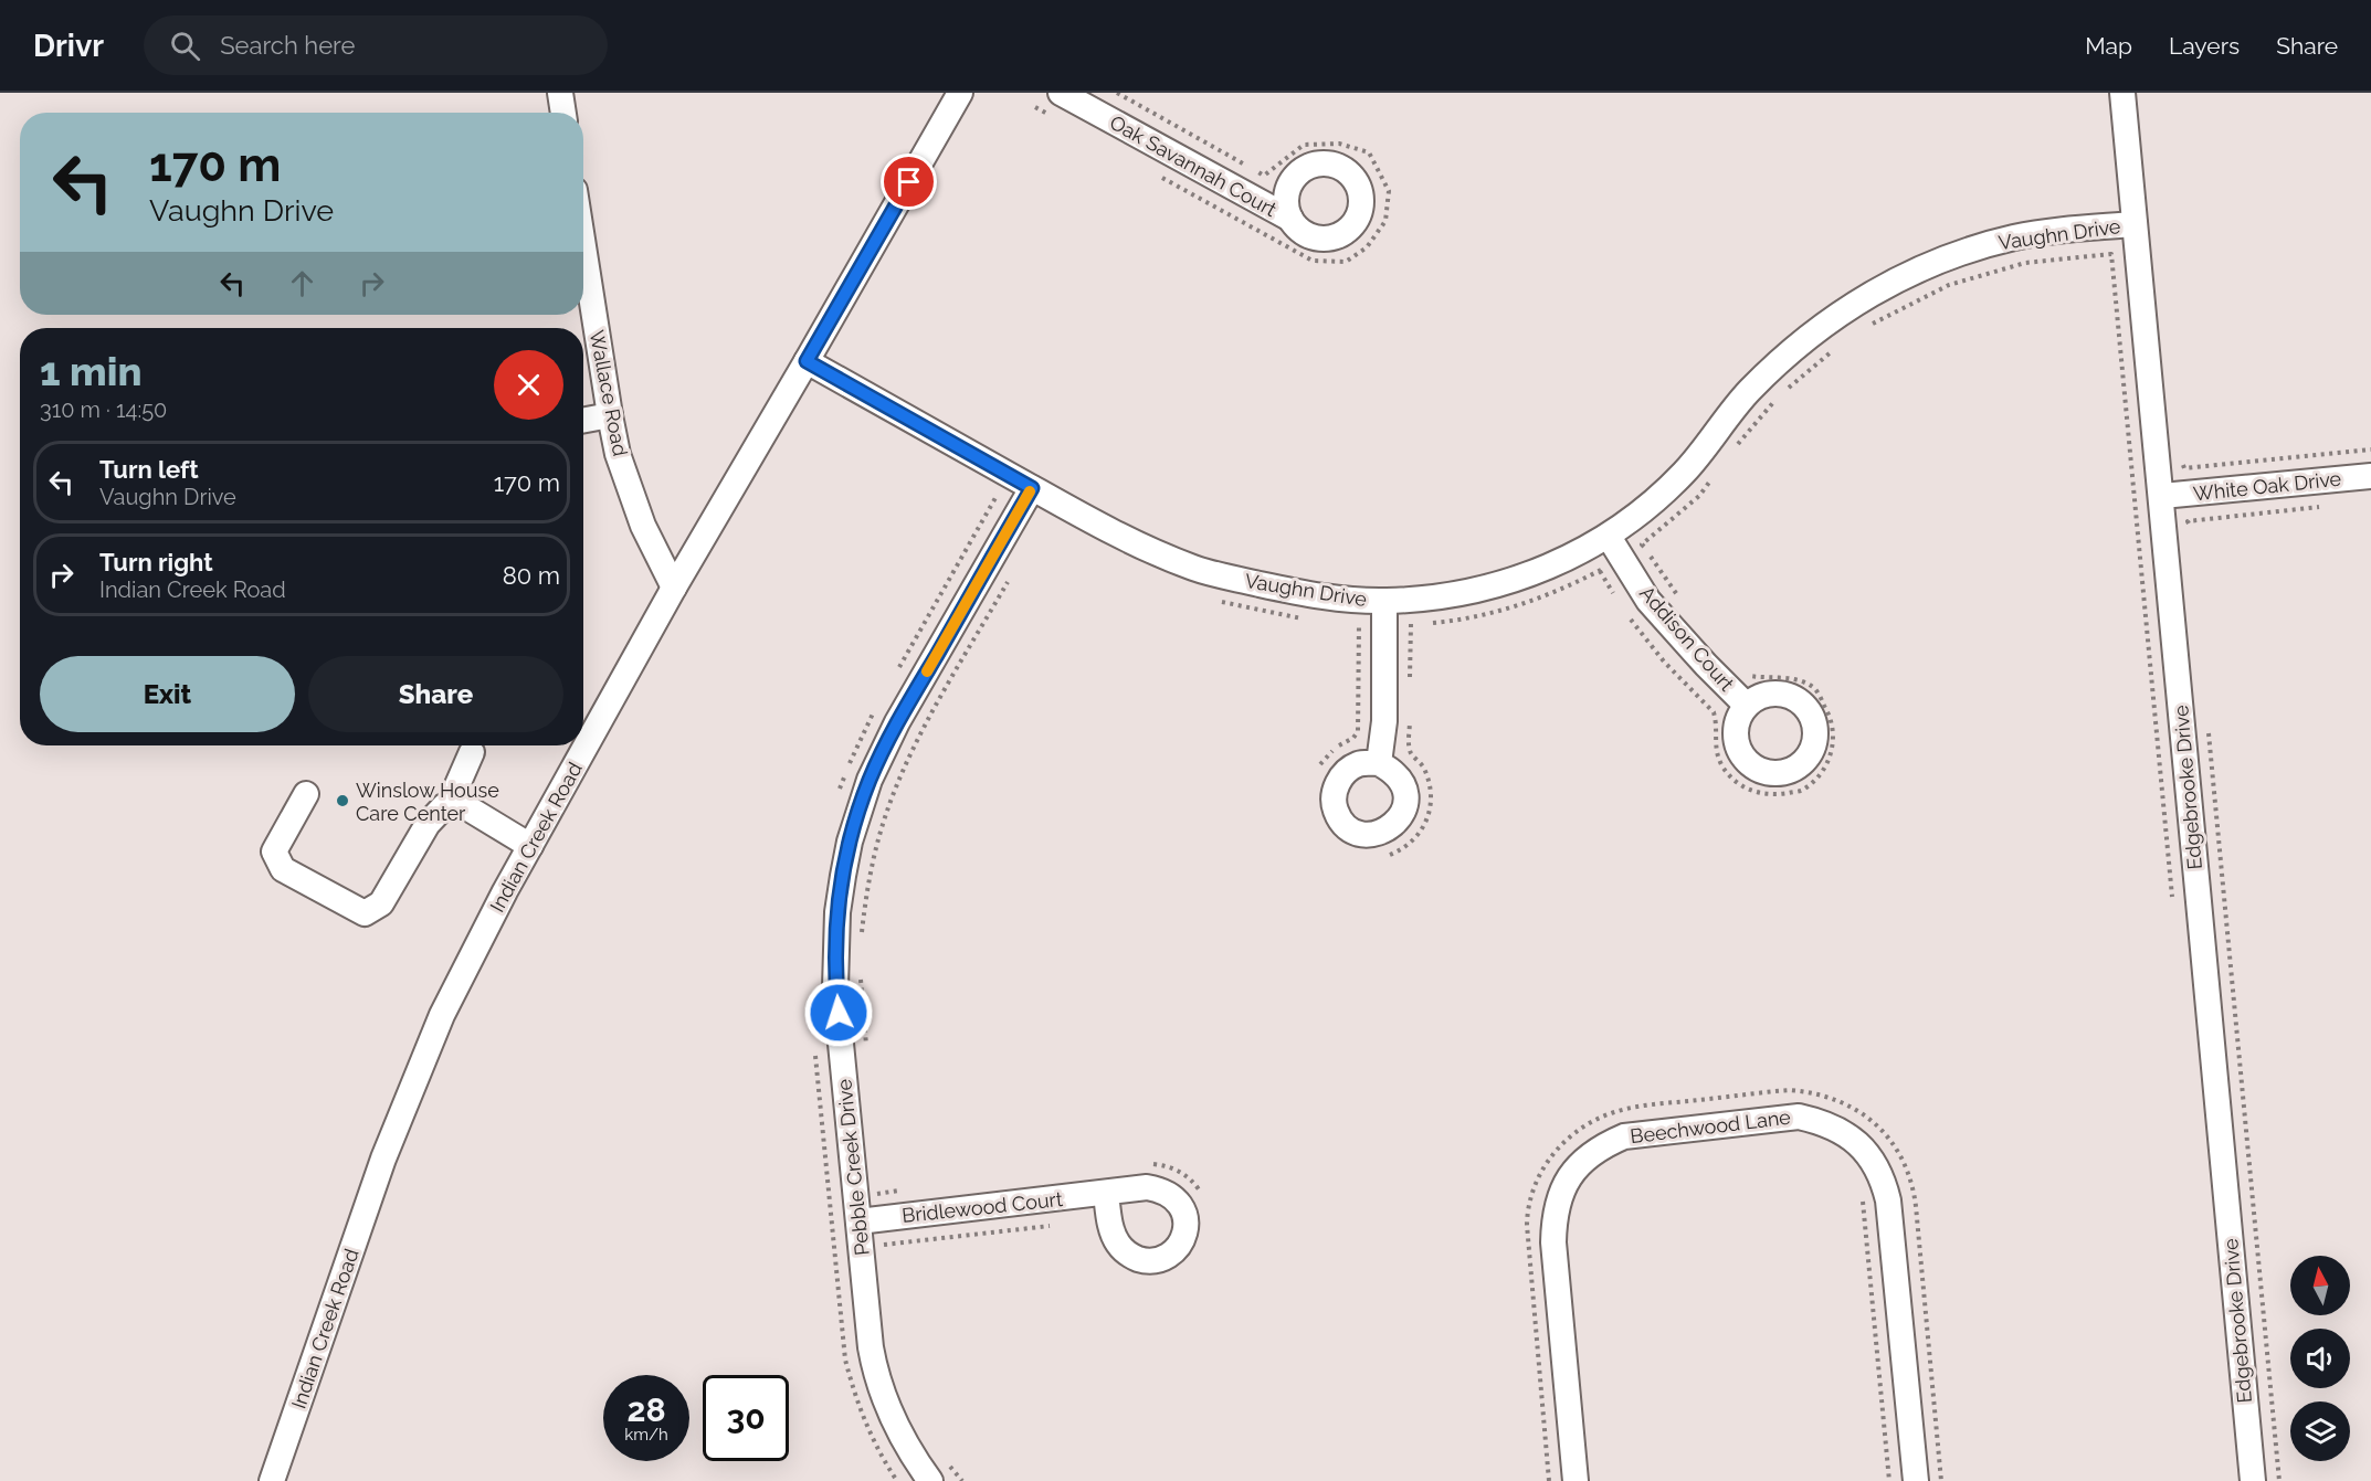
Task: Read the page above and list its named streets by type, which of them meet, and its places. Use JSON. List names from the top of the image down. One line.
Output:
{"streets":{"street":["Oak Savannah Court","Vaughn Drive","Wallace Road","White Oak Drive","Addison Court","Edgebrooke Drive","Indian Creek Road","Beechwood Lane","Pebble Creek Drive","Bridlewood Court"]},"crossings":[["Vaughn Drive","Addison Court"],["Vaughn Drive","Edgebrooke Drive"],["Vaughn Drive","Indian Creek Road"],["Vaughn Drive","Pebble Creek Drive"],["Wallace Road","Indian Creek Road"],["White Oak Drive","Edgebrooke Drive"],["Pebble Creek Drive","Bridlewood Court"]],"places":["Winslow House Care Center"],"north":"top","page":{"header":"Drivr","search":"Search here","nav":["Map","Layers","Share"],"turn":["170 m","Vaughn Drive"],"heading":["1 min","310 m · 14:50"],"list":[{"name":"Turn left","note":"Vaughn Drive","value":"170 m"},{"name":"Turn right","note":"Indian Creek Road","value":"80 m"}],"buttons":["Exit","Share"],"speed":"28 km/h","limit":"30"}}
